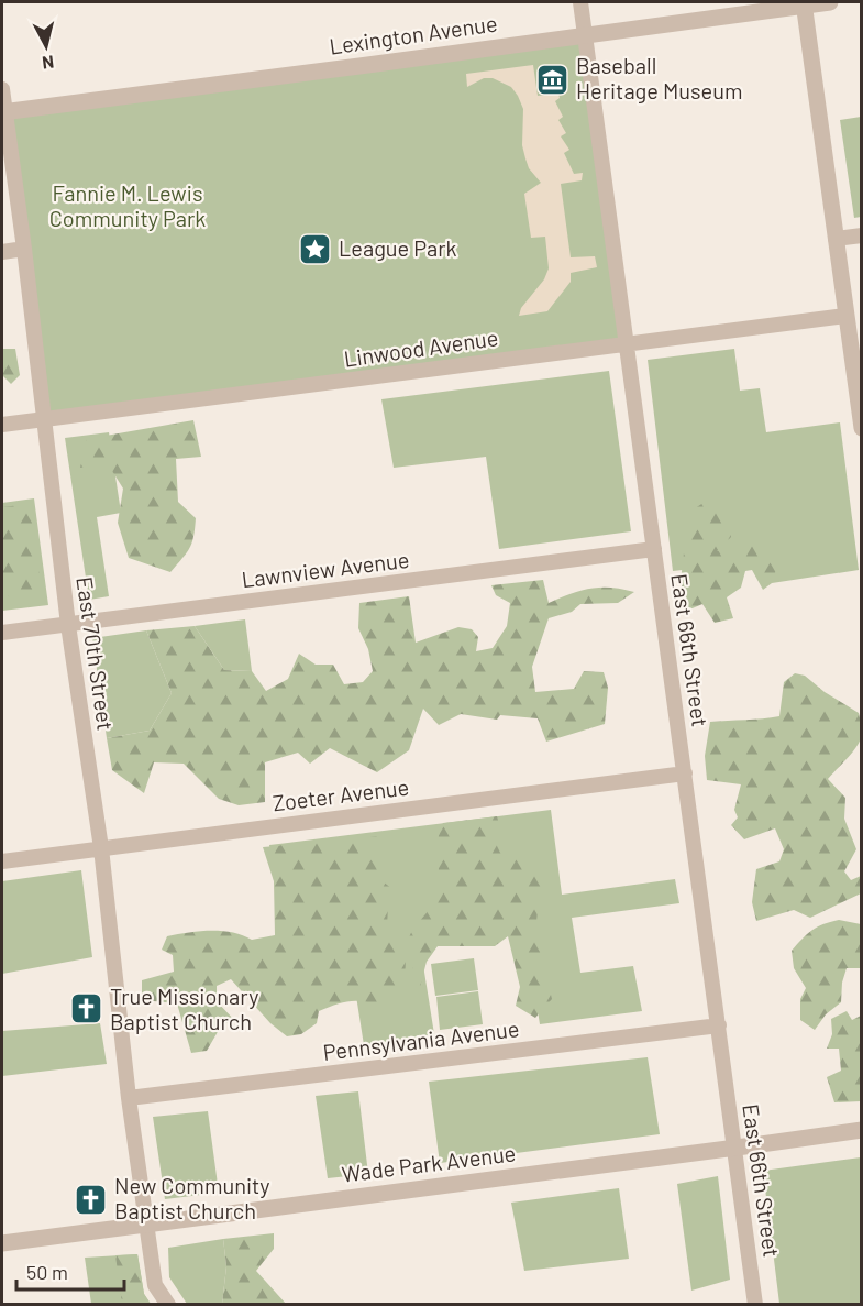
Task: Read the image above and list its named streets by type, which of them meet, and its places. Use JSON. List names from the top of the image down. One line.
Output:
{"streets":{"street":["Lexington Avenue","Linwood Avenue","Lawnview Avenue","East 66th Street","East 70th Street","Zoeter Avenue","Pennsylvania Avenue","Wade Park Avenue"]},"crossings":[["Lexington Avenue","East 66th Street"],["Lexington Avenue","East 70th Street"],["Linwood Avenue","East 66th Street"],["Linwood Avenue","East 70th Street"],["Lawnview Avenue","East 66th Street"],["Lawnview Avenue","East 70th Street"],["East 66th Street","Zoeter Avenue"],["East 66th Street","Pennsylvania Avenue"],["East 66th Street","Wade Park Avenue"],["East 70th Street","Zoeter Avenue"],["East 70th Street","Pennsylvania Avenue"],["East 70th Street","Wade Park Avenue"]],"parks":["Fannie M. Lewis Community Park"],"places":{"museum":["Baseball Heritage Museum"],"place":["League Park"],"church":["True Missionary Baptist Church","New Community Baptist Church"]},"scale_bar":"50 m","north":"bottom"}
